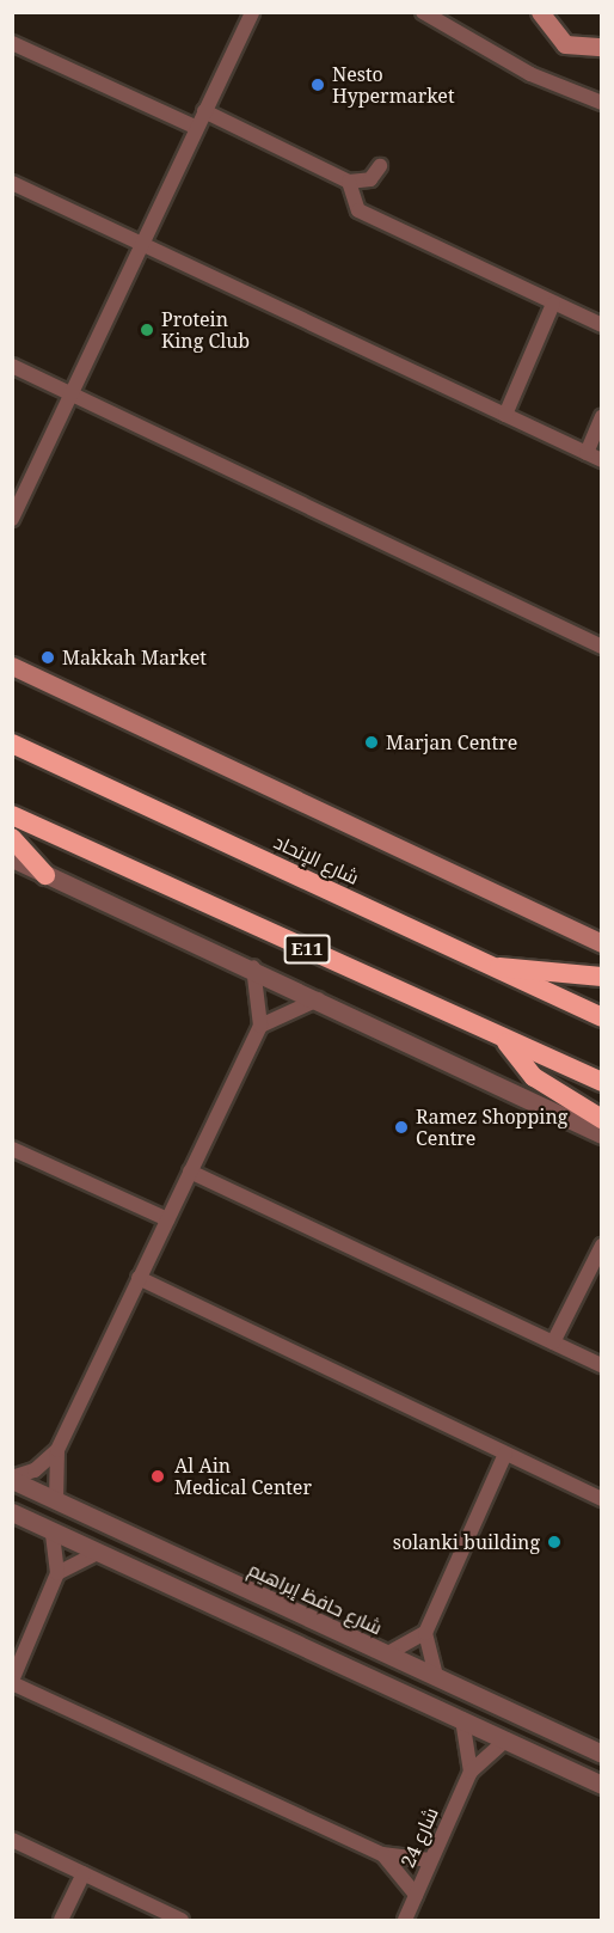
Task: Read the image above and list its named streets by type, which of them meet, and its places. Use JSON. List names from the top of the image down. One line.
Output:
{"streets":{"highway":["شارع الإتحاد","E11"],"street":["شارع حافظ إبراهيم","شارع 24"]},"places":["Nesto Hypermarket","Protein King Club","Makkah Market","Marjan Centre","Ramez Shopping Centre","Al Ain Medical Center","solanki building"]}
